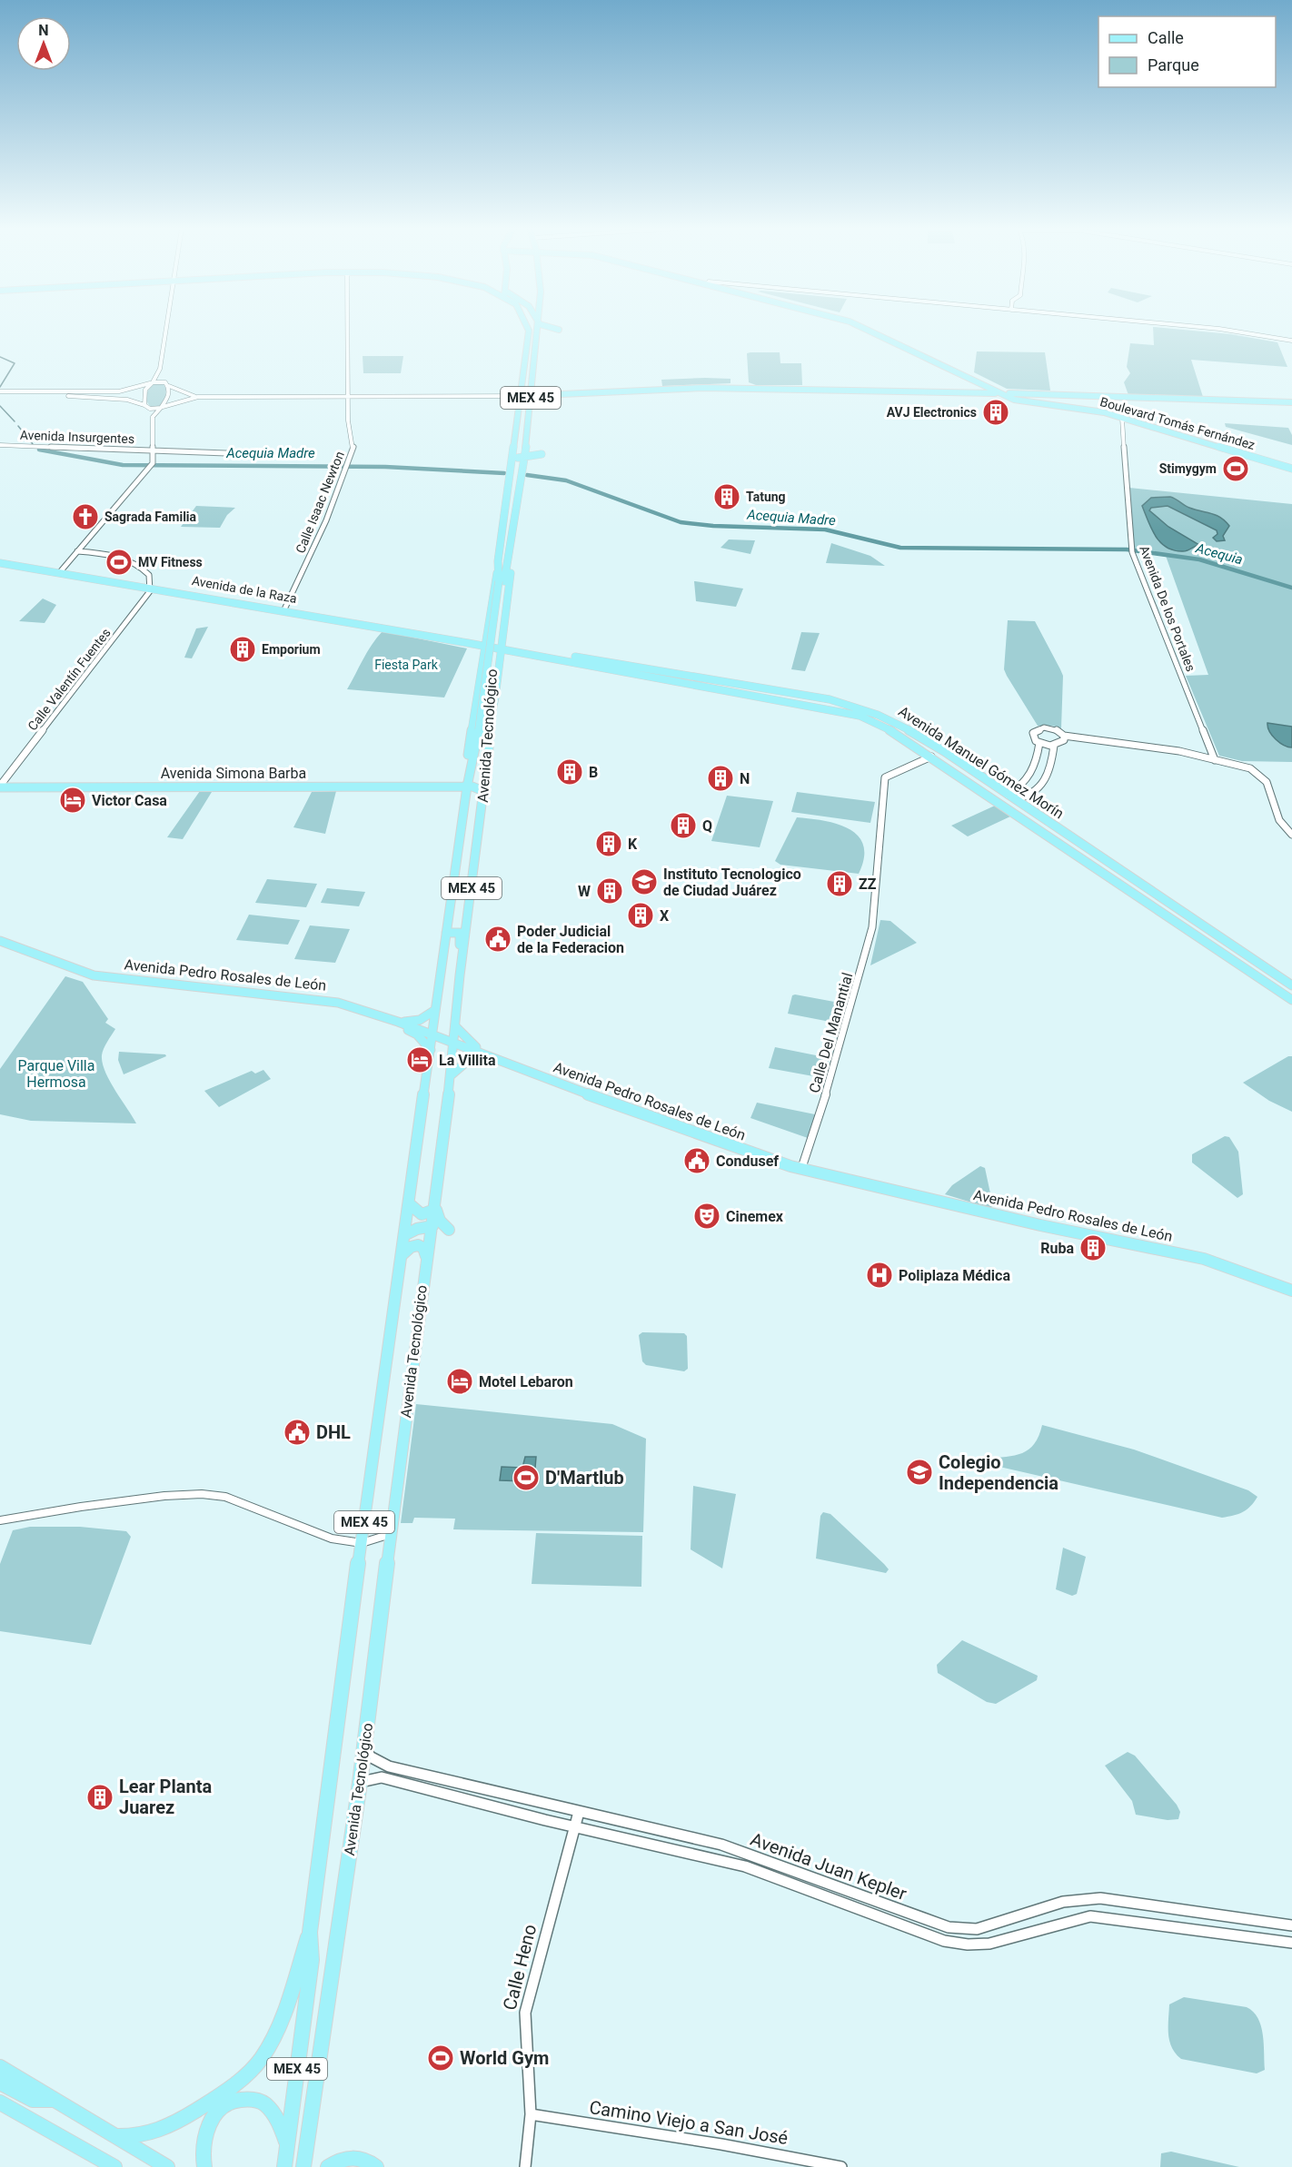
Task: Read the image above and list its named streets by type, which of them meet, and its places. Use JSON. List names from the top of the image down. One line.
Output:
{"streets":{"main road":["MEX 45","Boulevard Tomás Fernández","Avenida de la Raza","Avenida Tecnológico","Avenida Manuel Gómez Morín","Avenida Simona Barba","Avenida Pedro Rosales de León"],"street":["Avenida Insurgentes","Calle Isaac Newton","Avenida De los Portales","Calle Valentín Fuentes","Calle Del Manantial","Avenida Juan Kepler","Calle Heno","Camino Viejo a San José"]},"crossings":[["MEX 45","Avenida Tecnológico"],["Boulevard Tomás Fernández","Avenida De los Portales"],["Calle Isaac Newton","Avenida de la Raza"],["Avenida de la Raza","Calle Valentín Fuentes"],["Avenida de la Raza","Avenida Manuel Gómez Morín"],["Calle Valentín Fuentes","Avenida Simona Barba"],["Avenida Tecnológico","Avenida Simona Barba"],["Avenida Tecnológico","Avenida Pedro Rosales de León"],["Avenida Tecnológico","Avenida Juan Kepler"],["Avenida Manuel Gómez Morín","Calle Del Manantial"],["Avenida Pedro Rosales de León","Calle Del Manantial"],["Avenida Juan Kepler","Calle Heno"],["Calle Heno","Camino Viejo a San José"]],"water":["Acequia Madre","Acequia"],"parks":["Fiesta Park","Parque Villa Hermosa"],"places":{"building":["AVJ Electronics","Tatung","Emporium","B","N","Q","K","ZZ","W","X","Ruba","Lear Planta Juarez"],"sports":["Stimygym","MV Fitness","D'Martlub","World Gym"],"church":["Sagrada Familia"],"hotel":["Victor Casa","La Villita","Motel Lebaron"],"school or university":["Instituto Tecnologico de Ciudad Juárez","Colegio Independencia"],"public building":["Poder Judicial de la Federacion","Condusef","DHL"],"theatre":["Cinemex"],"hospital":["Poliplaza Médica"]},"legend":["Calle","Parque"],"north":"top"}
